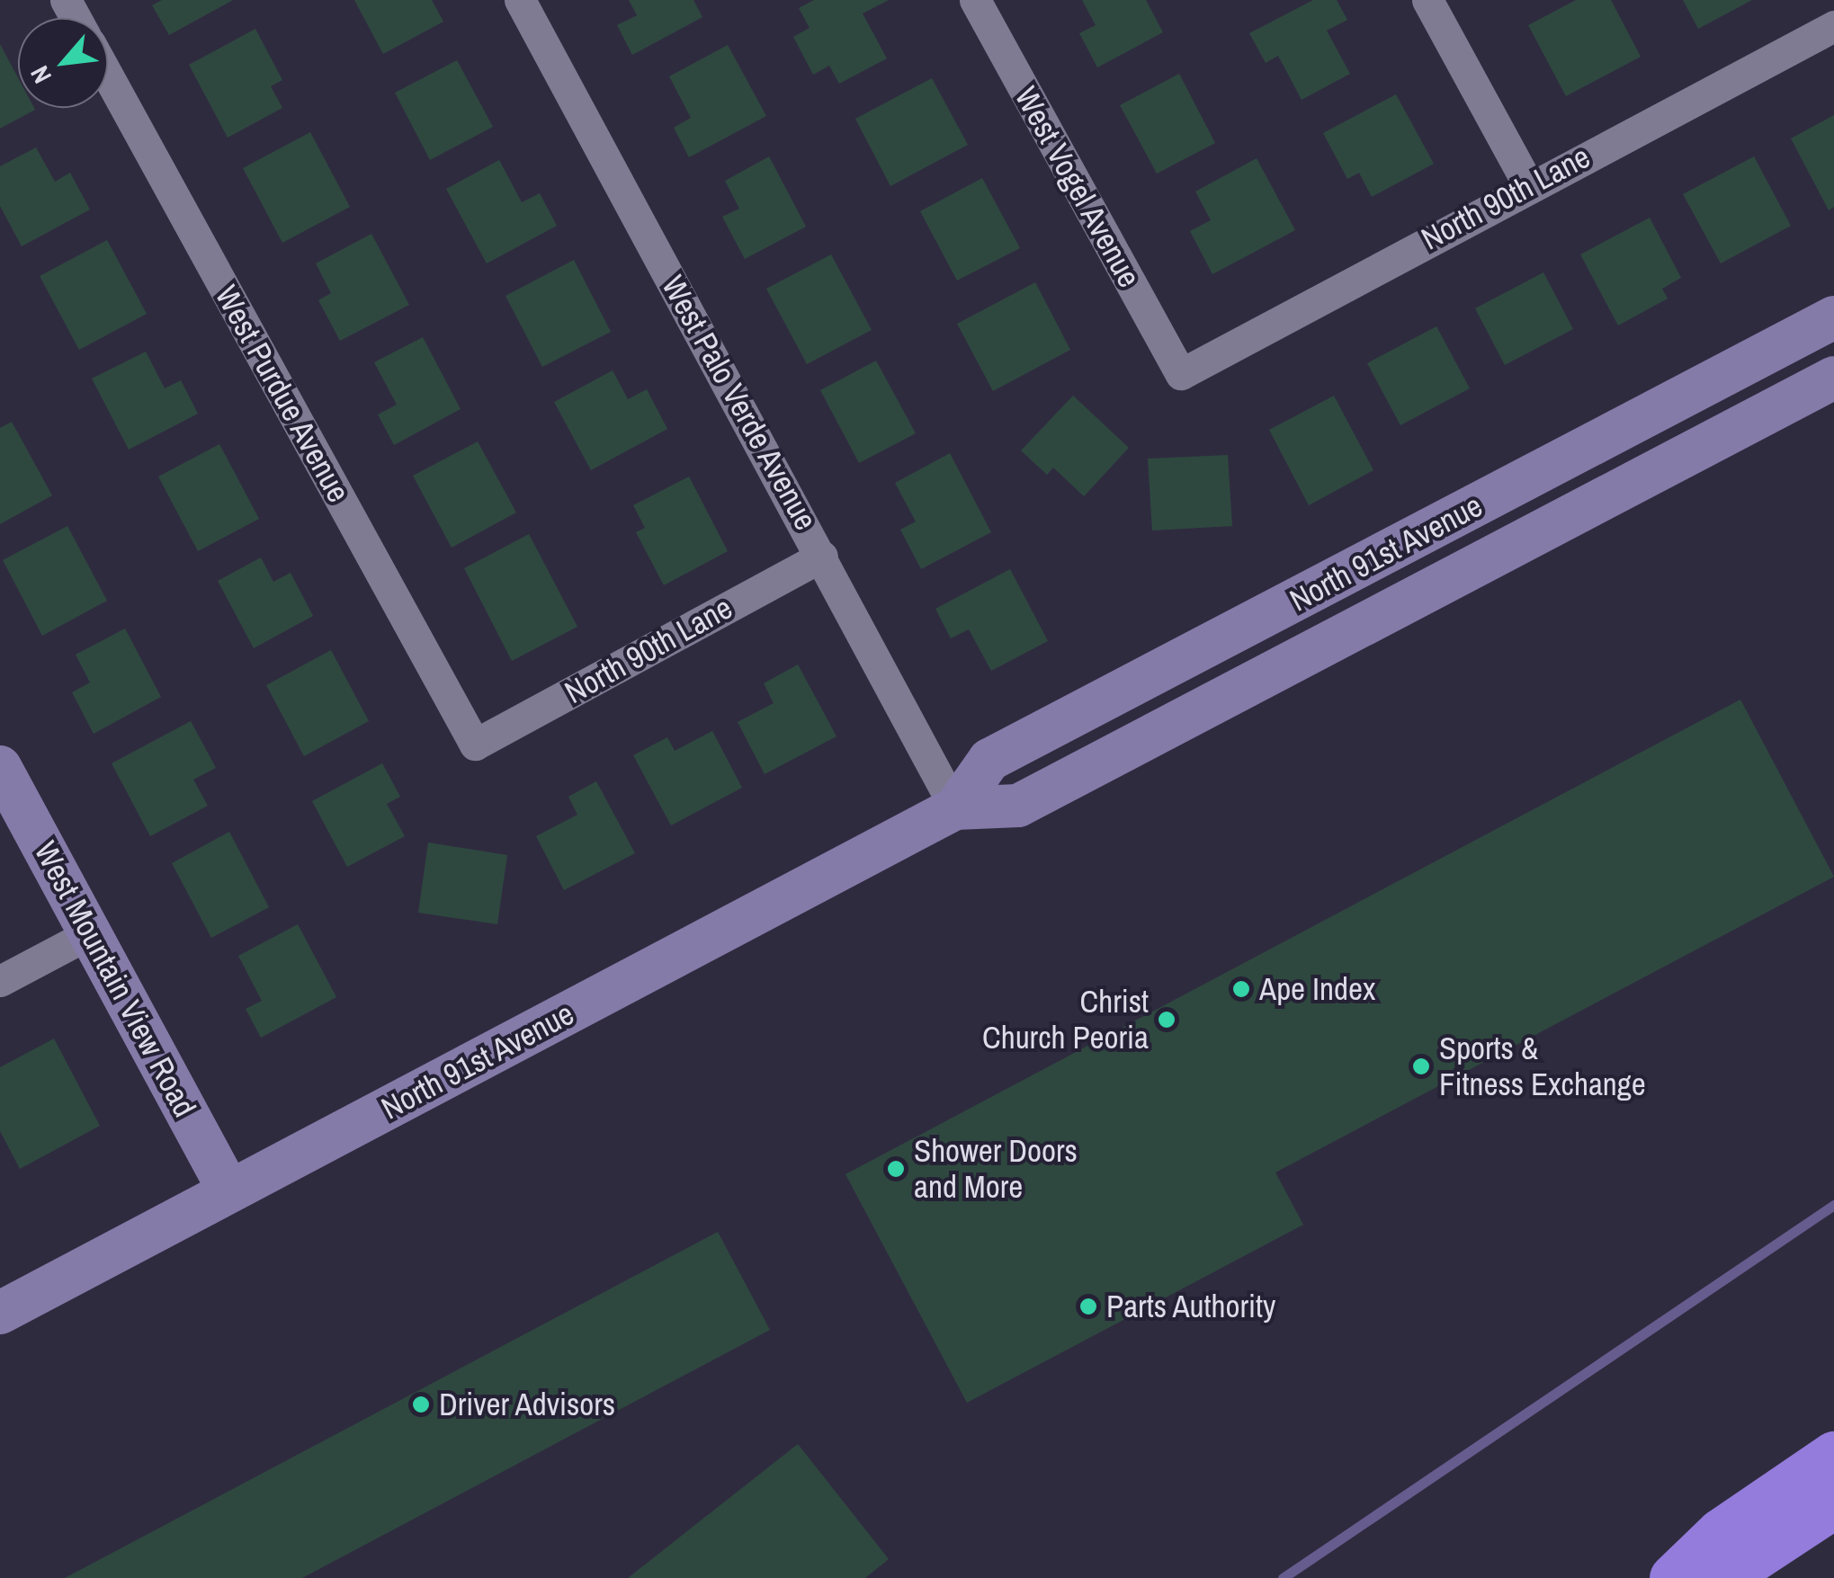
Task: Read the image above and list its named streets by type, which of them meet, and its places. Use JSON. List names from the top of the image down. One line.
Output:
{"streets":{"main road":["North 91st Avenue","West Mountain View Road"],"street":["West Vogel Avenue","North 90th Lane","West Purdue Avenue","West Palo Verde Avenue"]},"crossings":[["West Vogel Avenue","North 90th Lane"],["North 90th Lane","West Purdue Avenue"],["North 90th Lane","West Palo Verde Avenue"],["West Palo Verde Avenue","North 91st Avenue"],["North 91st Avenue","West Mountain View Road"]],"places":["Ape Index","Christ Church Peoria","Sports & Fitness Exchange","Shower Doors and More","Parts Authority","Driver Advisors"],"north":"bottom left"}
